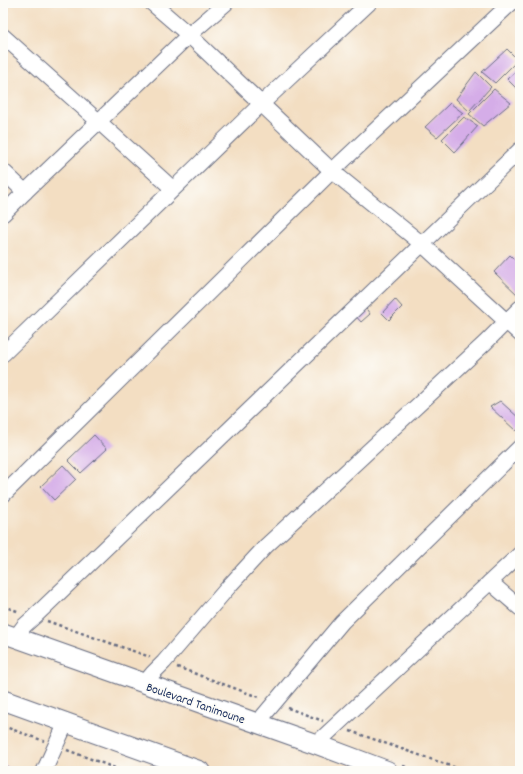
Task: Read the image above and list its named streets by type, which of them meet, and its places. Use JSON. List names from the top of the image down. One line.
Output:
{"streets":{"main road":["Boulevard Tanimoune"]}}
